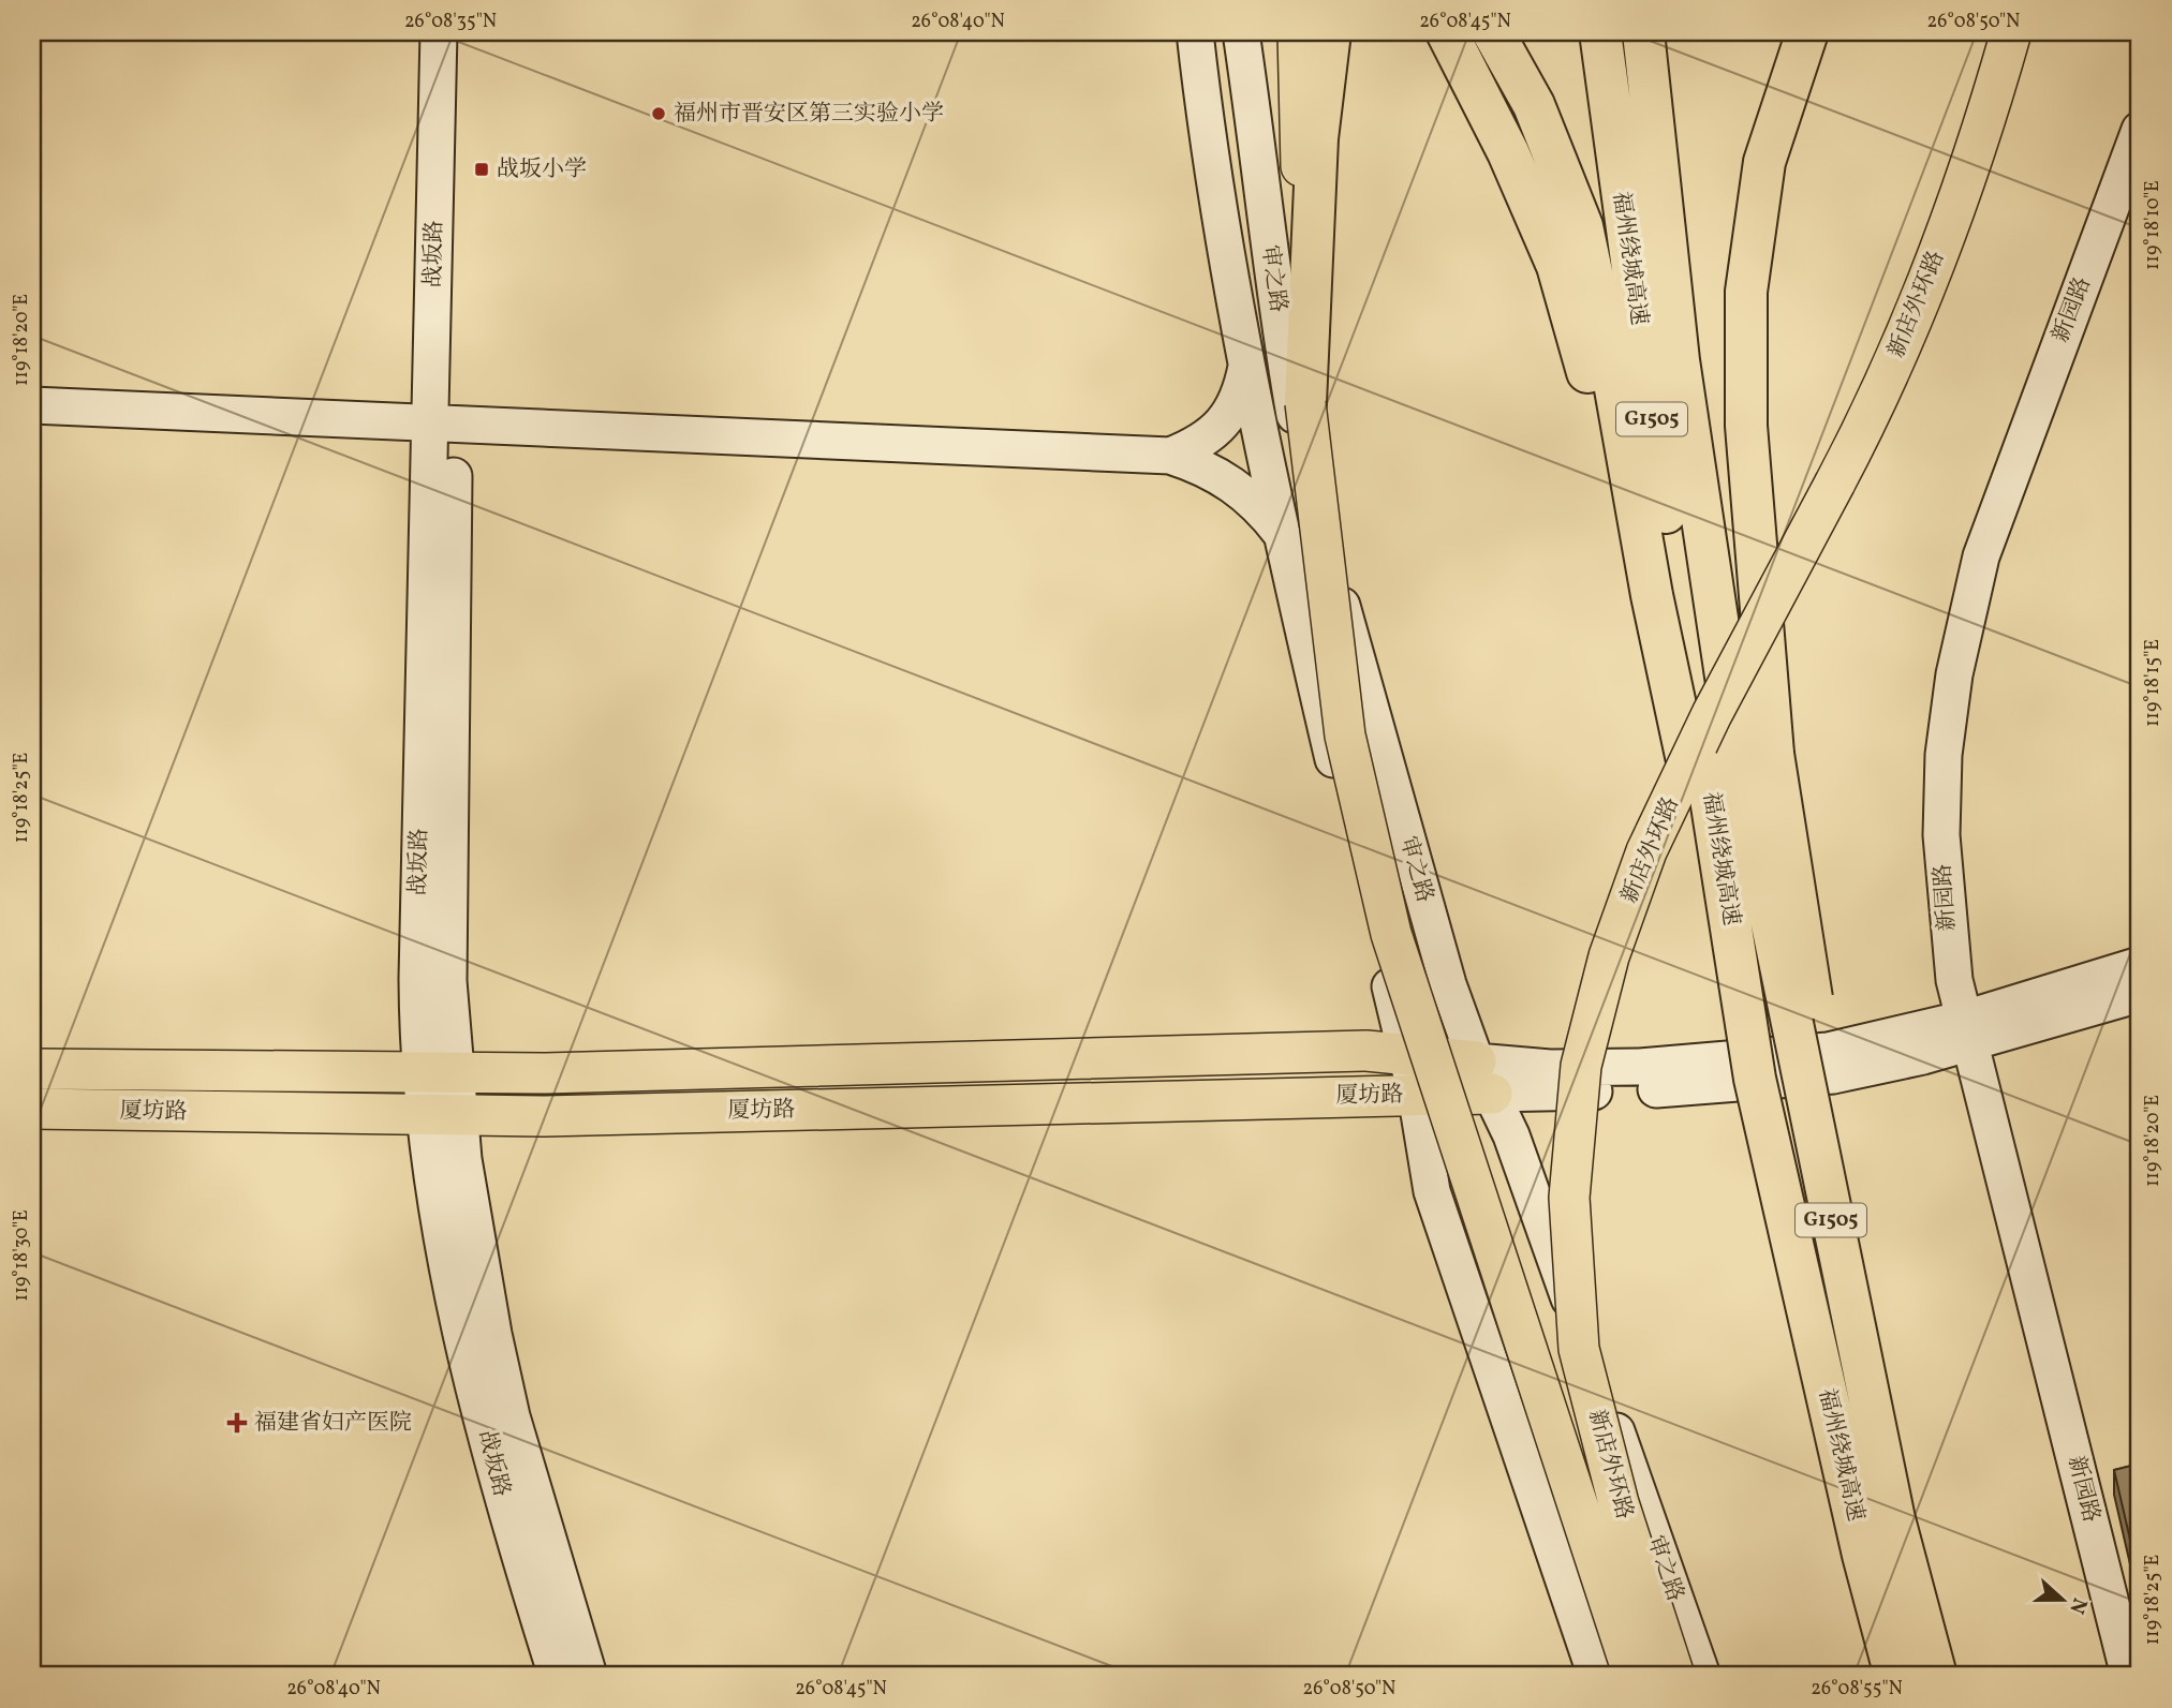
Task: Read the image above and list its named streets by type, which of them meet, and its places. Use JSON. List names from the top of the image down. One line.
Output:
{"streets":{"highway":["福州绕城高速","G1505"],"main road":["战坂路","审之路","新店外环路","新园路","厦坊路"]},"crossings":[["战坂路","厦坊路"],["审之路","厦坊路"]],"places":{"other":["福州市晋安区第三实验小学"],"transit":["战坂小学"],"health":["福建省妇产医院"]},"north":"right","coordinates":["26°08'35\"N","26°08'40\"N","26°08'45\"N","26°08'50\"N","119°18'10\"E","119°18'20\"E","119°18'15\"E","119°18'25\"E","119°18'30\"E","26°08'55\"N"]}
